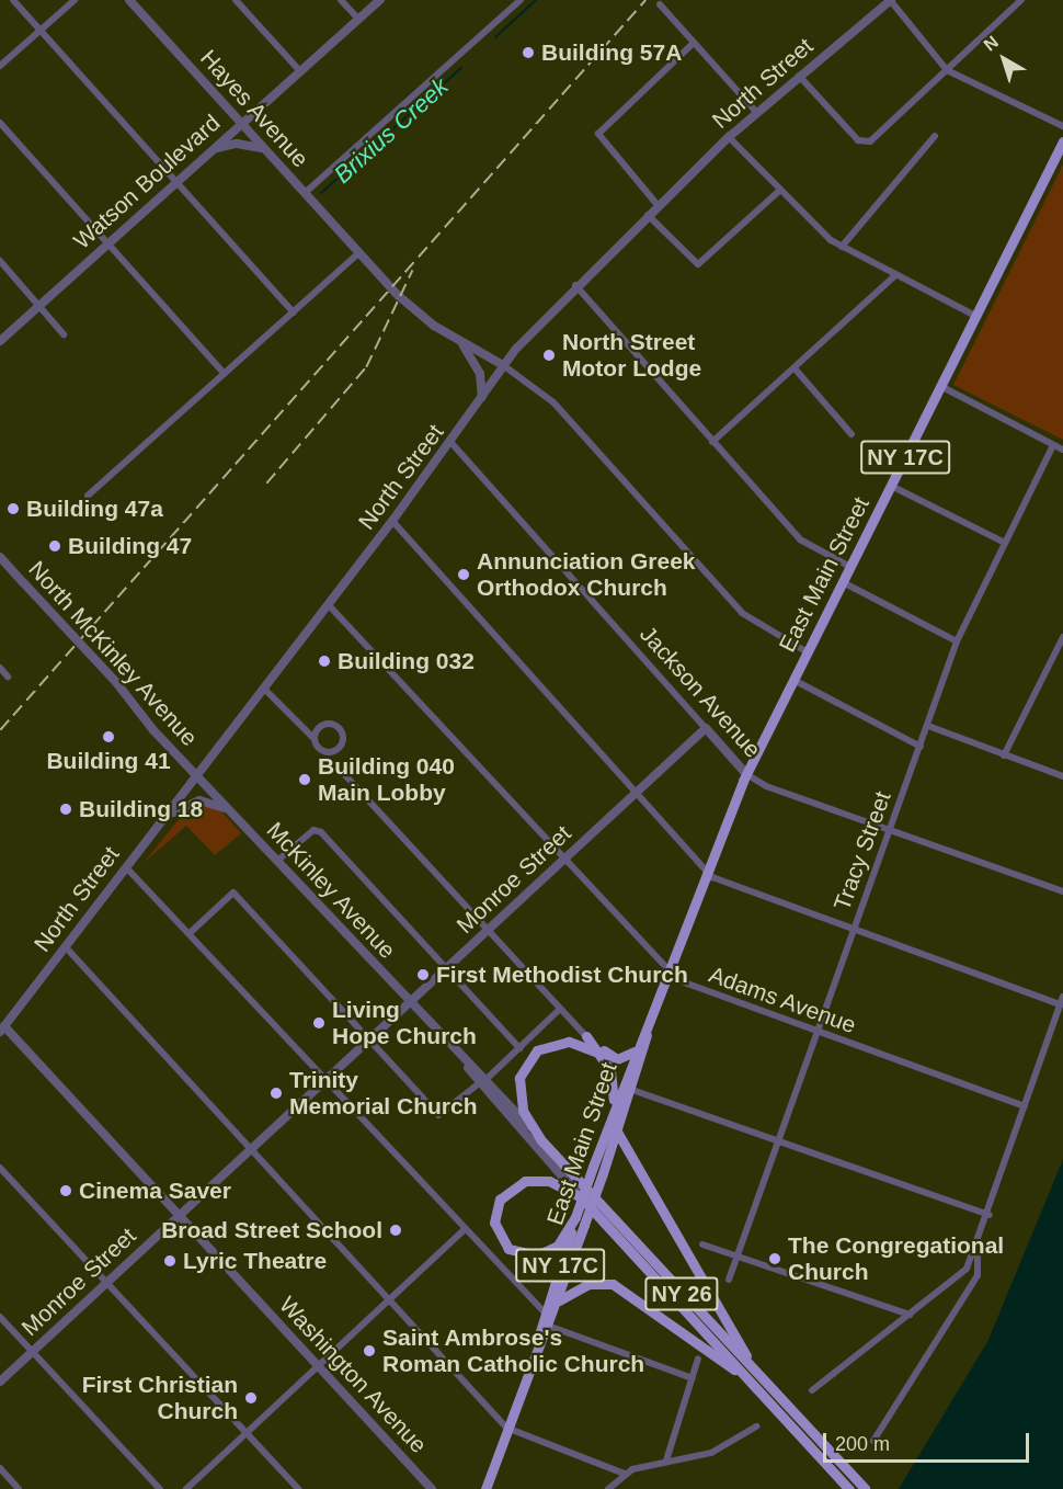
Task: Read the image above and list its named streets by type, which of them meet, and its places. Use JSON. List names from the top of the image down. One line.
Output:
{"streets":{"main road":["NY 17C","East Main Street","NY 26"],"street":["North Street","Hayes Avenue","Watson Boulevard","North McKinley Avenue","Jackson Avenue","Tracy Street","Monroe Street","McKinley Avenue","Adams Avenue","Washington Avenue"]},"crossings":[["North Street","Hayes Avenue"],["North Street","North McKinley Avenue"],["North Street","Jackson Avenue"],["North Street","McKinley Avenue"],["North Street","Adams Avenue"],["North Street","Washington Avenue"],["Hayes Avenue","Watson Boulevard"],["East Main Street","Jackson Avenue"],["East Main Street","Adams Avenue"],["East Main Street","NY 26"],["North McKinley Avenue","McKinley Avenue"],["Jackson Avenue","Tracy Street"],["Jackson Avenue","Monroe Street"],["Tracy Street","Adams Avenue"],["Monroe Street","McKinley Avenue"],["Monroe Street","Adams Avenue"],["Monroe Street","Washington Avenue"],["McKinley Avenue","NY 26"]],"water":["Brixius Creek"],"places":["Building 57A","North Street Motor Lodge","Building 47a","Building 47","Annunciation Greek Orthodox Church","Building 032","Building 41","Building 040 Main Lobby","Building 18","First Methodist Church","Living Hope Church","Trinity Memorial Church","Cinema Saver","Broad Street School","The Congregational Church","Lyric Theatre","Saint Ambrose's Roman Catholic Church","First Christian Church"],"scale_bar":"200 m","north":"top left"}
